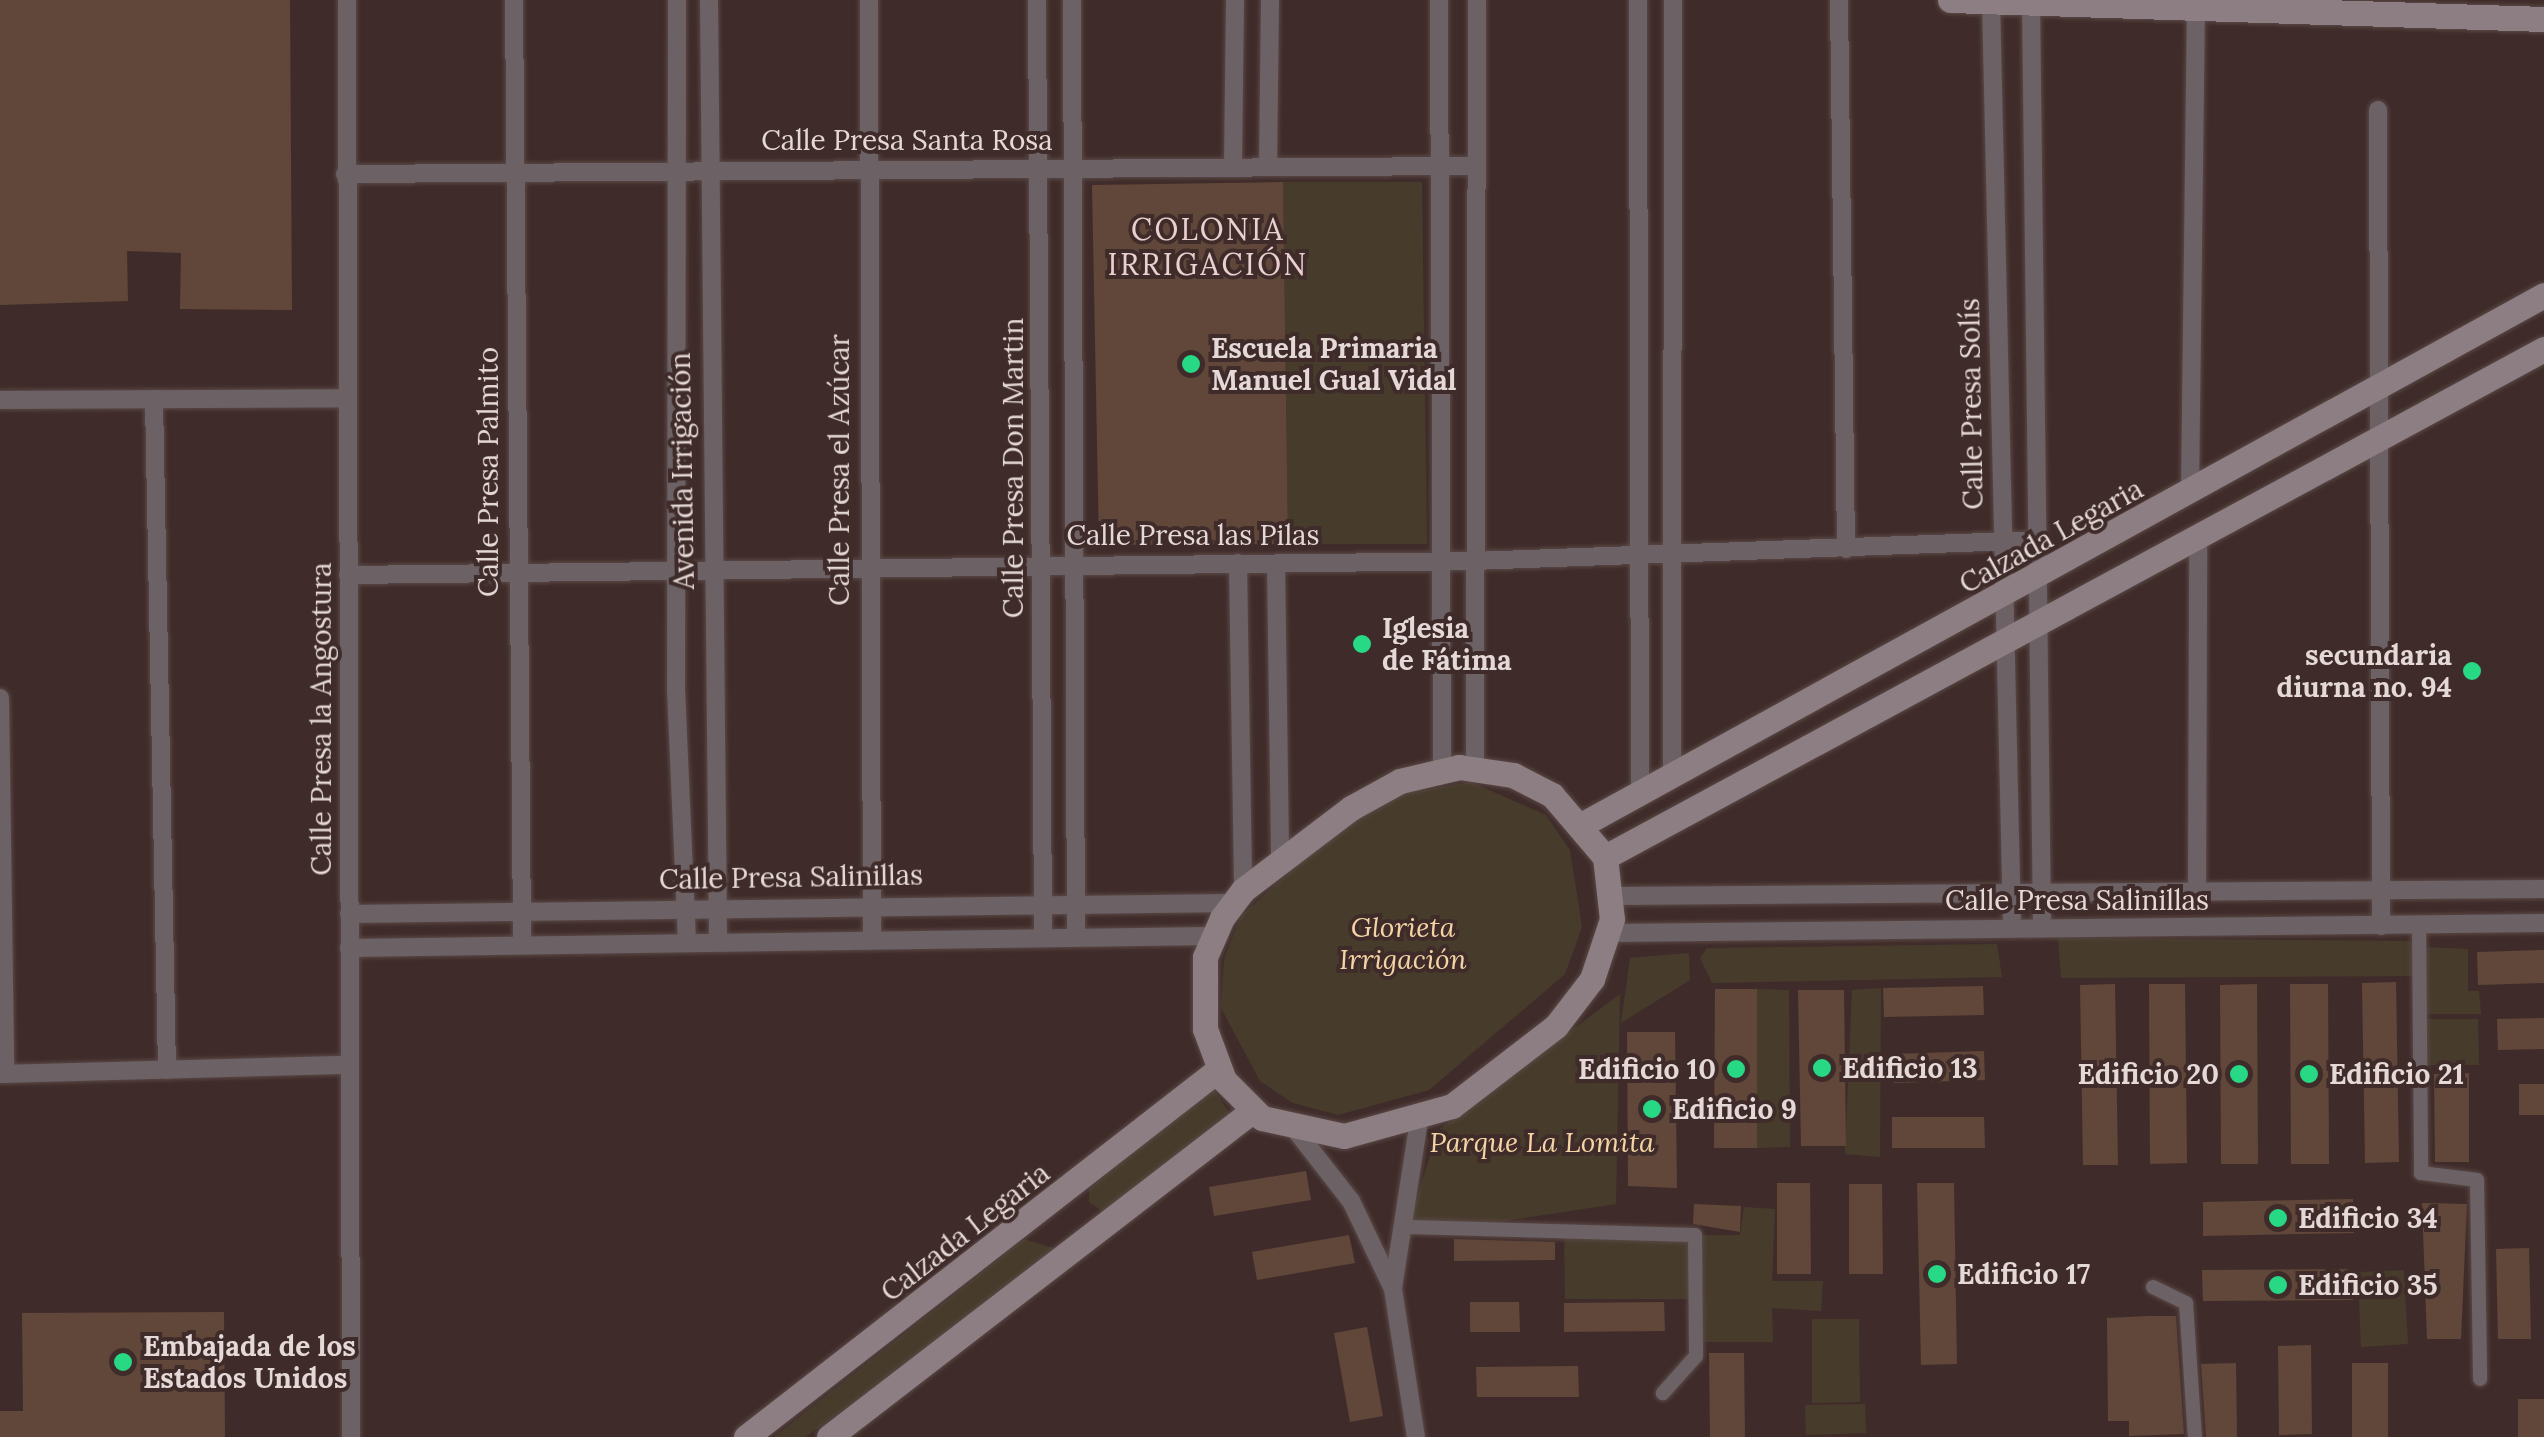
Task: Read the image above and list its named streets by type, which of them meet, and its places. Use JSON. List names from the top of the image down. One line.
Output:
{"streets":{"main road":["Calzada Legaria"],"street":["Calle Presa Santa Rosa","Calle Presa Solís","Calle Presa Don Martin","Calle Presa el Azúcar","Avenida Irrigación","Calle Presa Palmito","Calle Presa las Pilas","Calle Presa la Angostura","Calle Presa Salinillas"]},"crossings":[["Calle Presa Santa Rosa","Calle Presa Don Martin"],["Calle Presa Santa Rosa","Calle Presa el Azúcar"],["Calle Presa Santa Rosa","Avenida Irrigación"],["Calle Presa Santa Rosa","Calle Presa Palmito"],["Calle Presa Santa Rosa","Calle Presa la Angostura"],["Calle Presa Solís","Calle Presa las Pilas"],["Calle Presa Solís","Calzada Legaria"],["Calle Presa Solís","Calle Presa Salinillas"],["Calle Presa Don Martin","Calle Presa las Pilas"],["Calle Presa Don Martin","Calle Presa Salinillas"],["Calle Presa el Azúcar","Calle Presa las Pilas"],["Calle Presa el Azúcar","Calle Presa Salinillas"],["Avenida Irrigación","Calle Presa las Pilas"],["Avenida Irrigación","Calle Presa Salinillas"],["Calle Presa Palmito","Calle Presa las Pilas"],["Calle Presa Palmito","Calle Presa Salinillas"],["Calle Presa las Pilas","Calle Presa la Angostura"],["Calle Presa la Angostura","Calle Presa Salinillas"]],"districts":["COLONIA IRRIGACIÓN"],"parks":["Glorieta Irrigación","Parque La Lomita"],"places":["Escuela Primaria Manuel Gual Vidal","Iglesia de Fátima","secundaria diurna no. 94","Edificio 13","Edificio 10","Edificio 20","Edificio 21","Edificio 9","Edificio 34","Edificio 17","Edificio 35","Embajada de los Estados Unidos"]}
